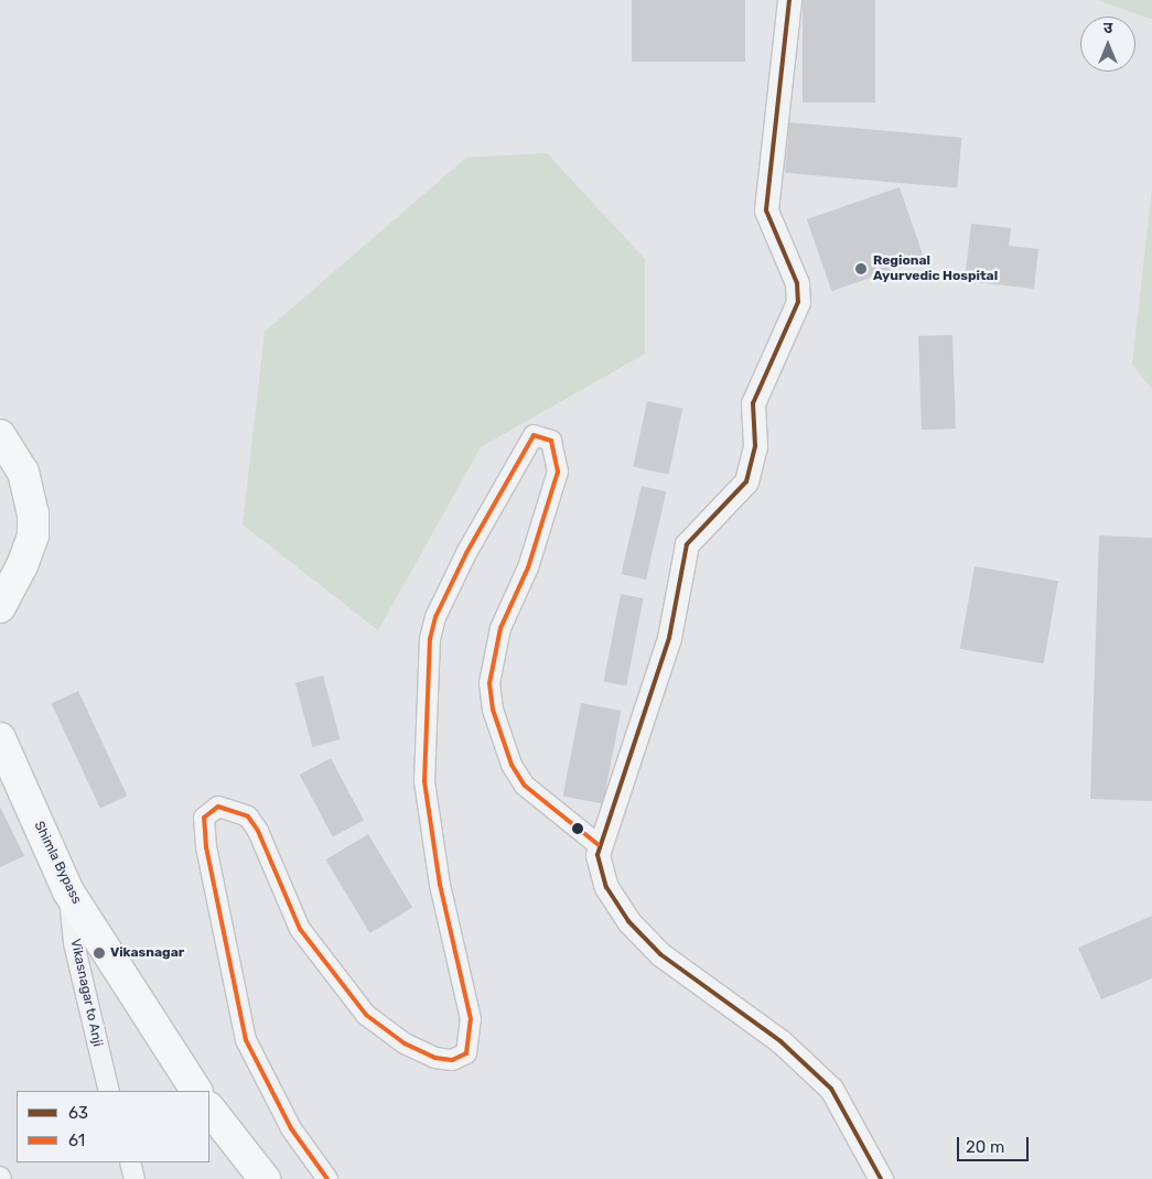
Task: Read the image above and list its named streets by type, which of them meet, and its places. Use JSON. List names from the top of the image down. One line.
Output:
{"streets":{"highway":["Shimla Bypass"],"street":["Vikasnagar to Anji"]},"crossings":[["Shimla Bypass","Vikasnagar to Anji"]],"places":["Regional Ayurvedic Hospital","Vikasnagar"],"lines":["transit line 63","transit line 61"],"legend":["63","61"],"scale_bar":"20 m","north":"top"}
